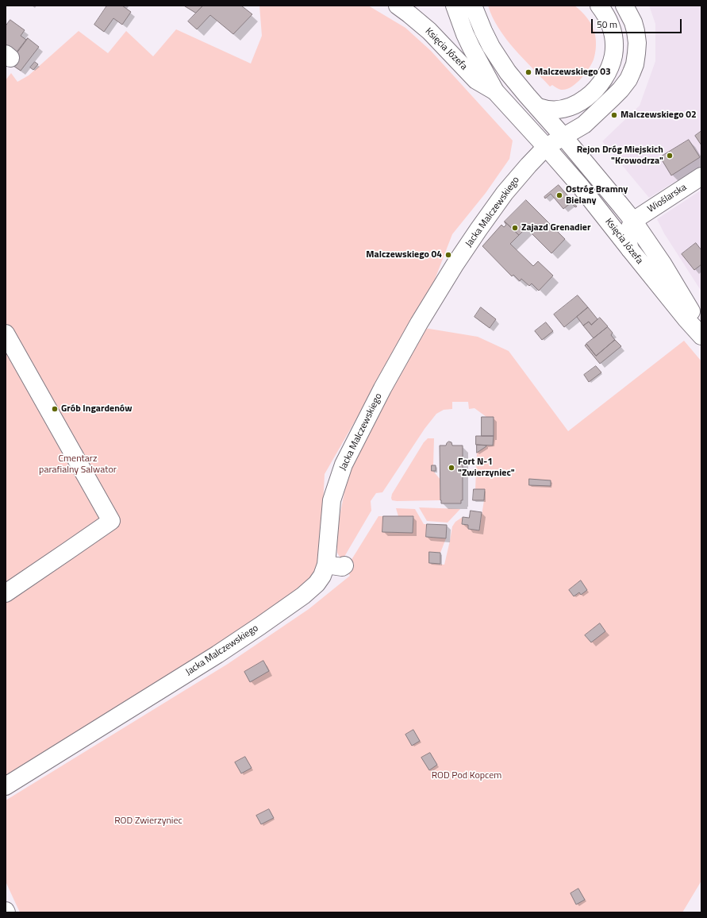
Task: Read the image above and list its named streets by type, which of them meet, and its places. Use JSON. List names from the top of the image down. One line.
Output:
{"streets":{"street":["Księcia Józefa","Wioślarska","Jacka Malczewskiego"]},"crossings":[["Księcia Józefa","Wioślarska"],["Księcia Józefa","Jacka Malczewskiego"]],"parks":["Cmentarz parafialny Salwator","ROD Pod Kopcem","ROD Zwierzyniec"],"places":["Malczewskiego 03","Malczewskiego 02","Rejon Dróg Miejskich \"Krowodrza\"","Ostróg Bramny Bielany","Zajazd Grenadier","Malczewskiego 04","Grób Ingardenów","Fort N-1 \"Zwierzyniec\""],"scale_bar":"50 m"}
